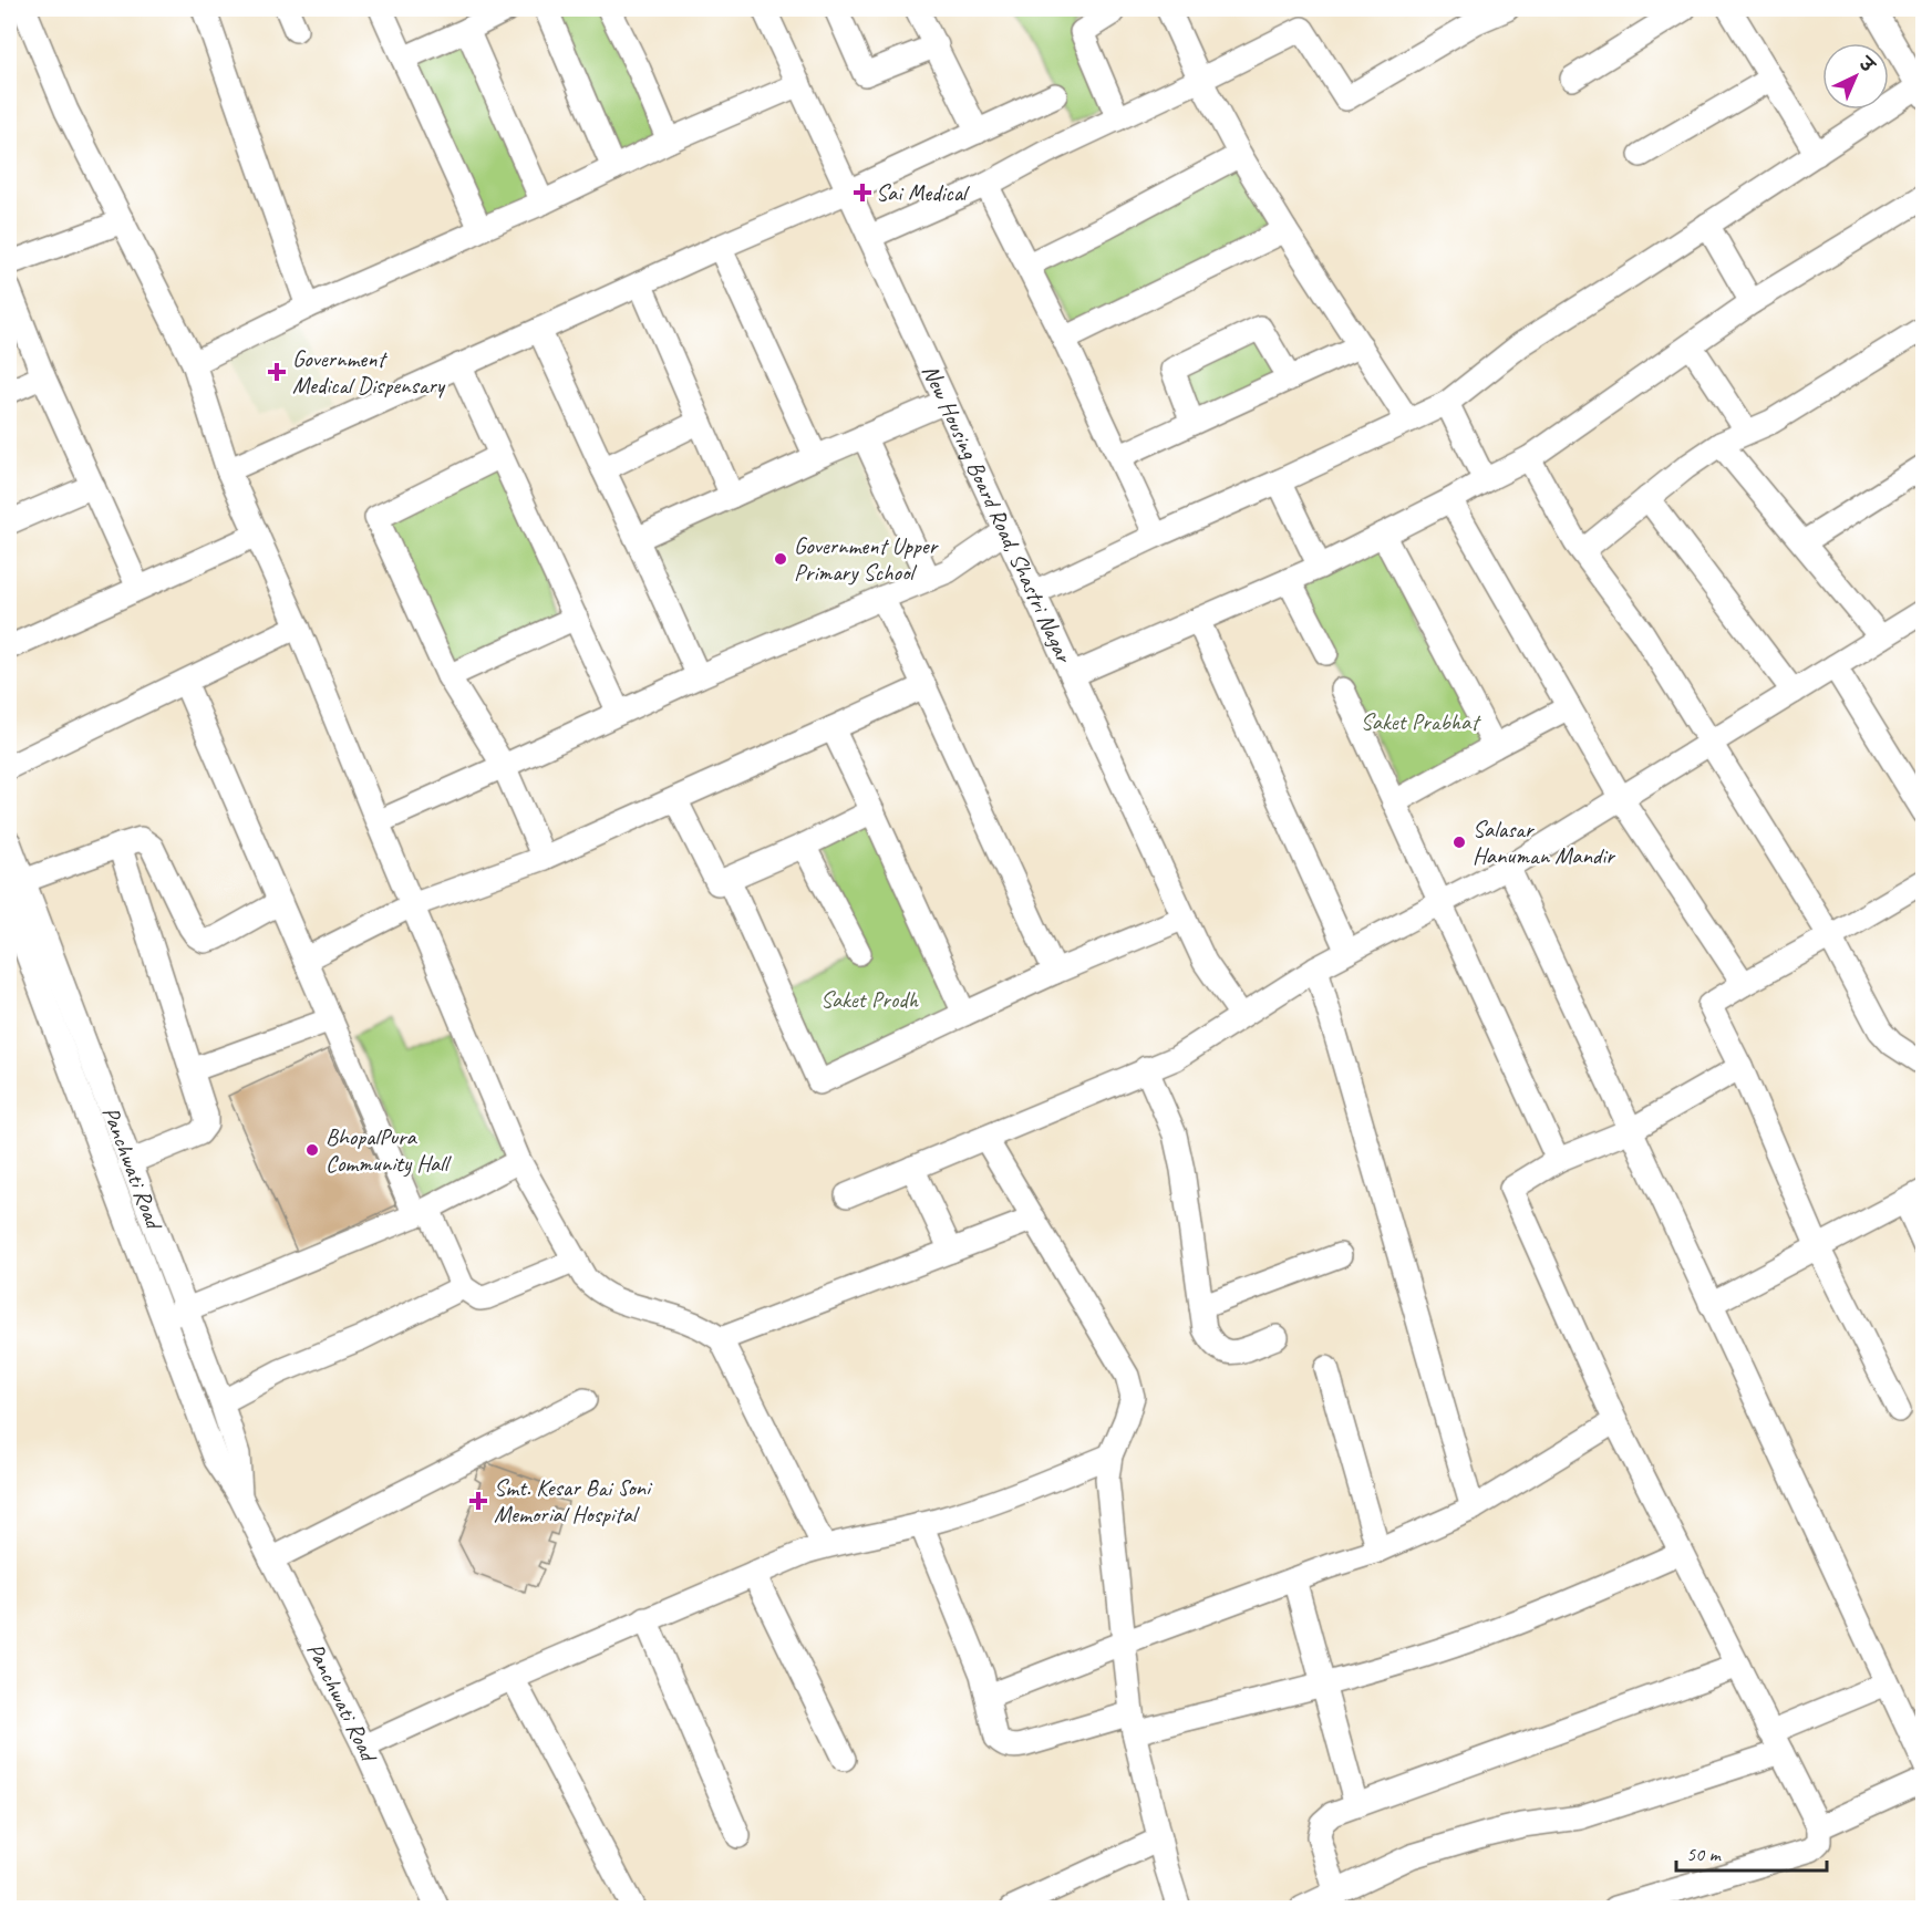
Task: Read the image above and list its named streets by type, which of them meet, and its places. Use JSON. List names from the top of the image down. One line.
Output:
{"streets":{"street":["New Housing Board Road, Shastri Nagar","Panchwati Road"]},"parks":["Saket Prabhat","Saket Prodh"],"places":{"health":["Sai Medical","Government Medical Dispensary","Smt. Kesar Bai Soni Memorial Hospital"],"other":["Government Upper Primary School","Salasar Hanuman Mandir","BhopalPura Community Hall"]},"scale_bar":"50 m","north":"top right"}
